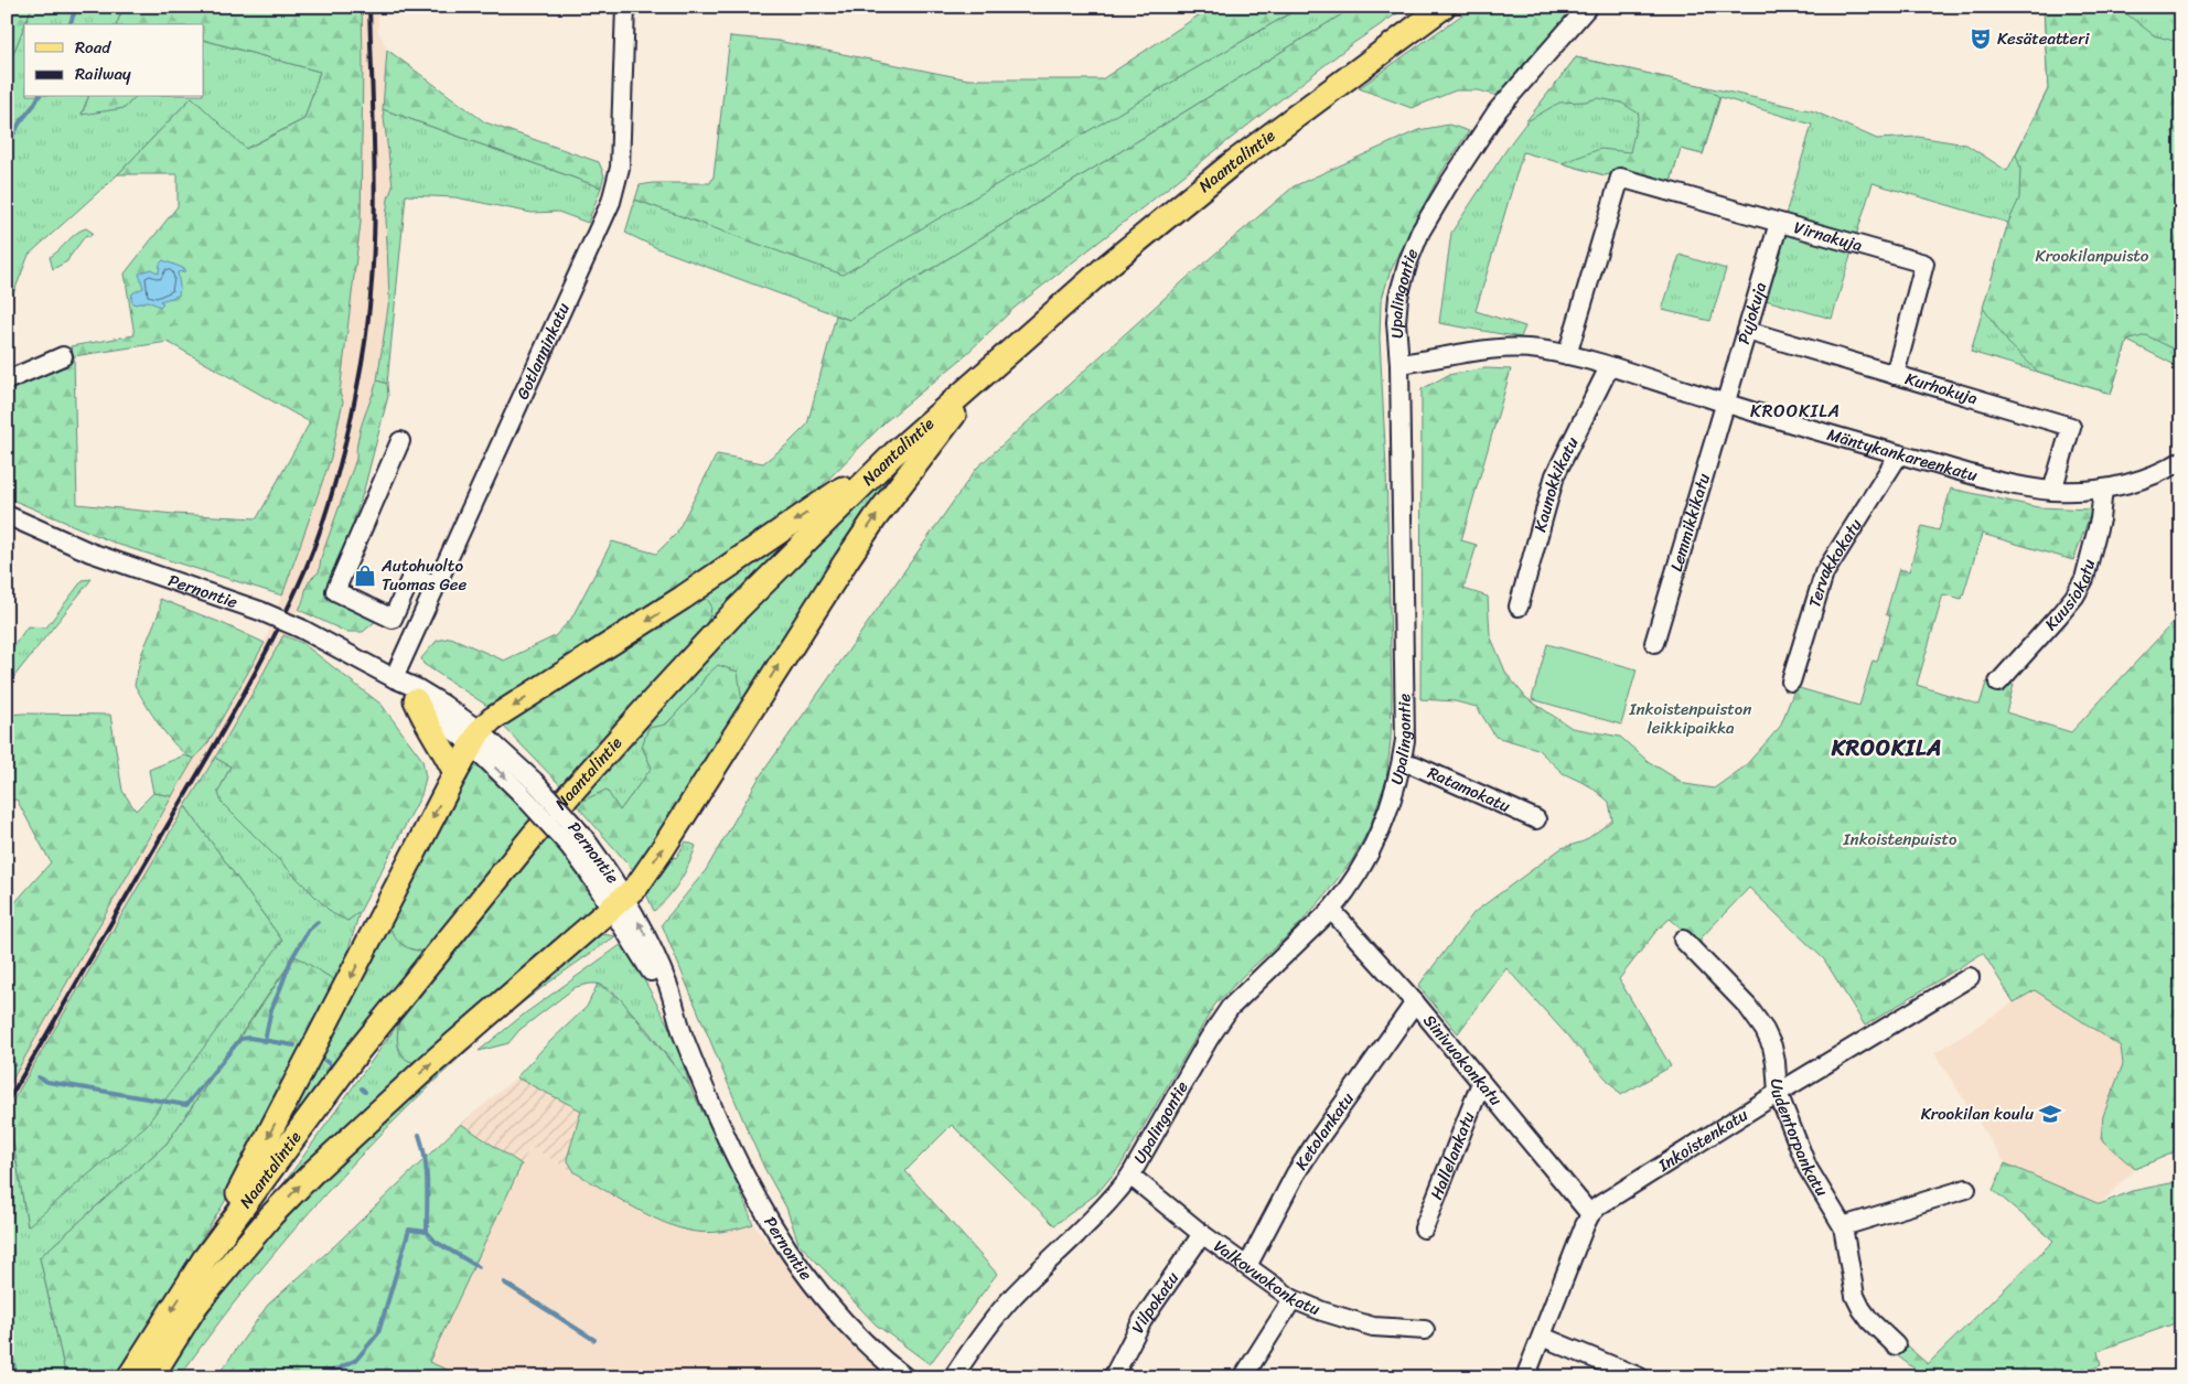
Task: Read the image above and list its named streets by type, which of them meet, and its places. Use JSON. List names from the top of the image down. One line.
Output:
{"streets":{"main road":["Naantalintie"],"street":["Virnakuja","Upalingontie","Pujokuja","Gotlanninkatu","Kurhokuja","Mäntykankareenkatu","Kaunokkikatu","Lemmikkikatu","Tervakkokatu","Pernontie","Kuusiokatu","Ratamokatu","Sinivuokonkatu","Ketolankatu","Uudentorpankatu","Inkoistenkatu","Hallelankatu","Valkovuokonkatu","Vilpokatu"]},"crossings":[["Virnakuja","Pujokuja"],["Virnakuja","Kurhokuja"],["Virnakuja","Mäntykankareenkatu"],["Upalingontie","Mäntykankareenkatu"],["Upalingontie","Ratamokatu"],["Upalingontie","Sinivuokonkatu"],["Upalingontie","Valkovuokonkatu"],["Pujokuja","Kurhokuja"],["Pujokuja","Mäntykankareenkatu"],["Pujokuja","Lemmikkikatu"],["Gotlanninkatu","Pernontie"],["Kurhokuja","Mäntykankareenkatu"],["Mäntykankareenkatu","Kaunokkikatu"],["Mäntykankareenkatu","Lemmikkikatu"],["Mäntykankareenkatu","Tervakkokatu"],["Mäntykankareenkatu","Kuusiokatu"],["Sinivuokonkatu","Ketolankatu"],["Sinivuokonkatu","Inkoistenkatu"],["Sinivuokonkatu","Hallelankatu"],["Ketolankatu","Valkovuokonkatu"],["Uudentorpankatu","Inkoistenkatu"],["Valkovuokonkatu","Vilpokatu"]],"districts":["KROOKILA","KROOKILA"],"parks":["Krookilanpuisto","Inkoistenpuiston leikkipaikka","Inkoistenpuisto"],"places":{"theatre":["Kesäteatteri"],"shop":["Autohuolto Tuomas Gee"],"school or university":["Krookilan koulu"]},"legend":["Road","Railway"]}
